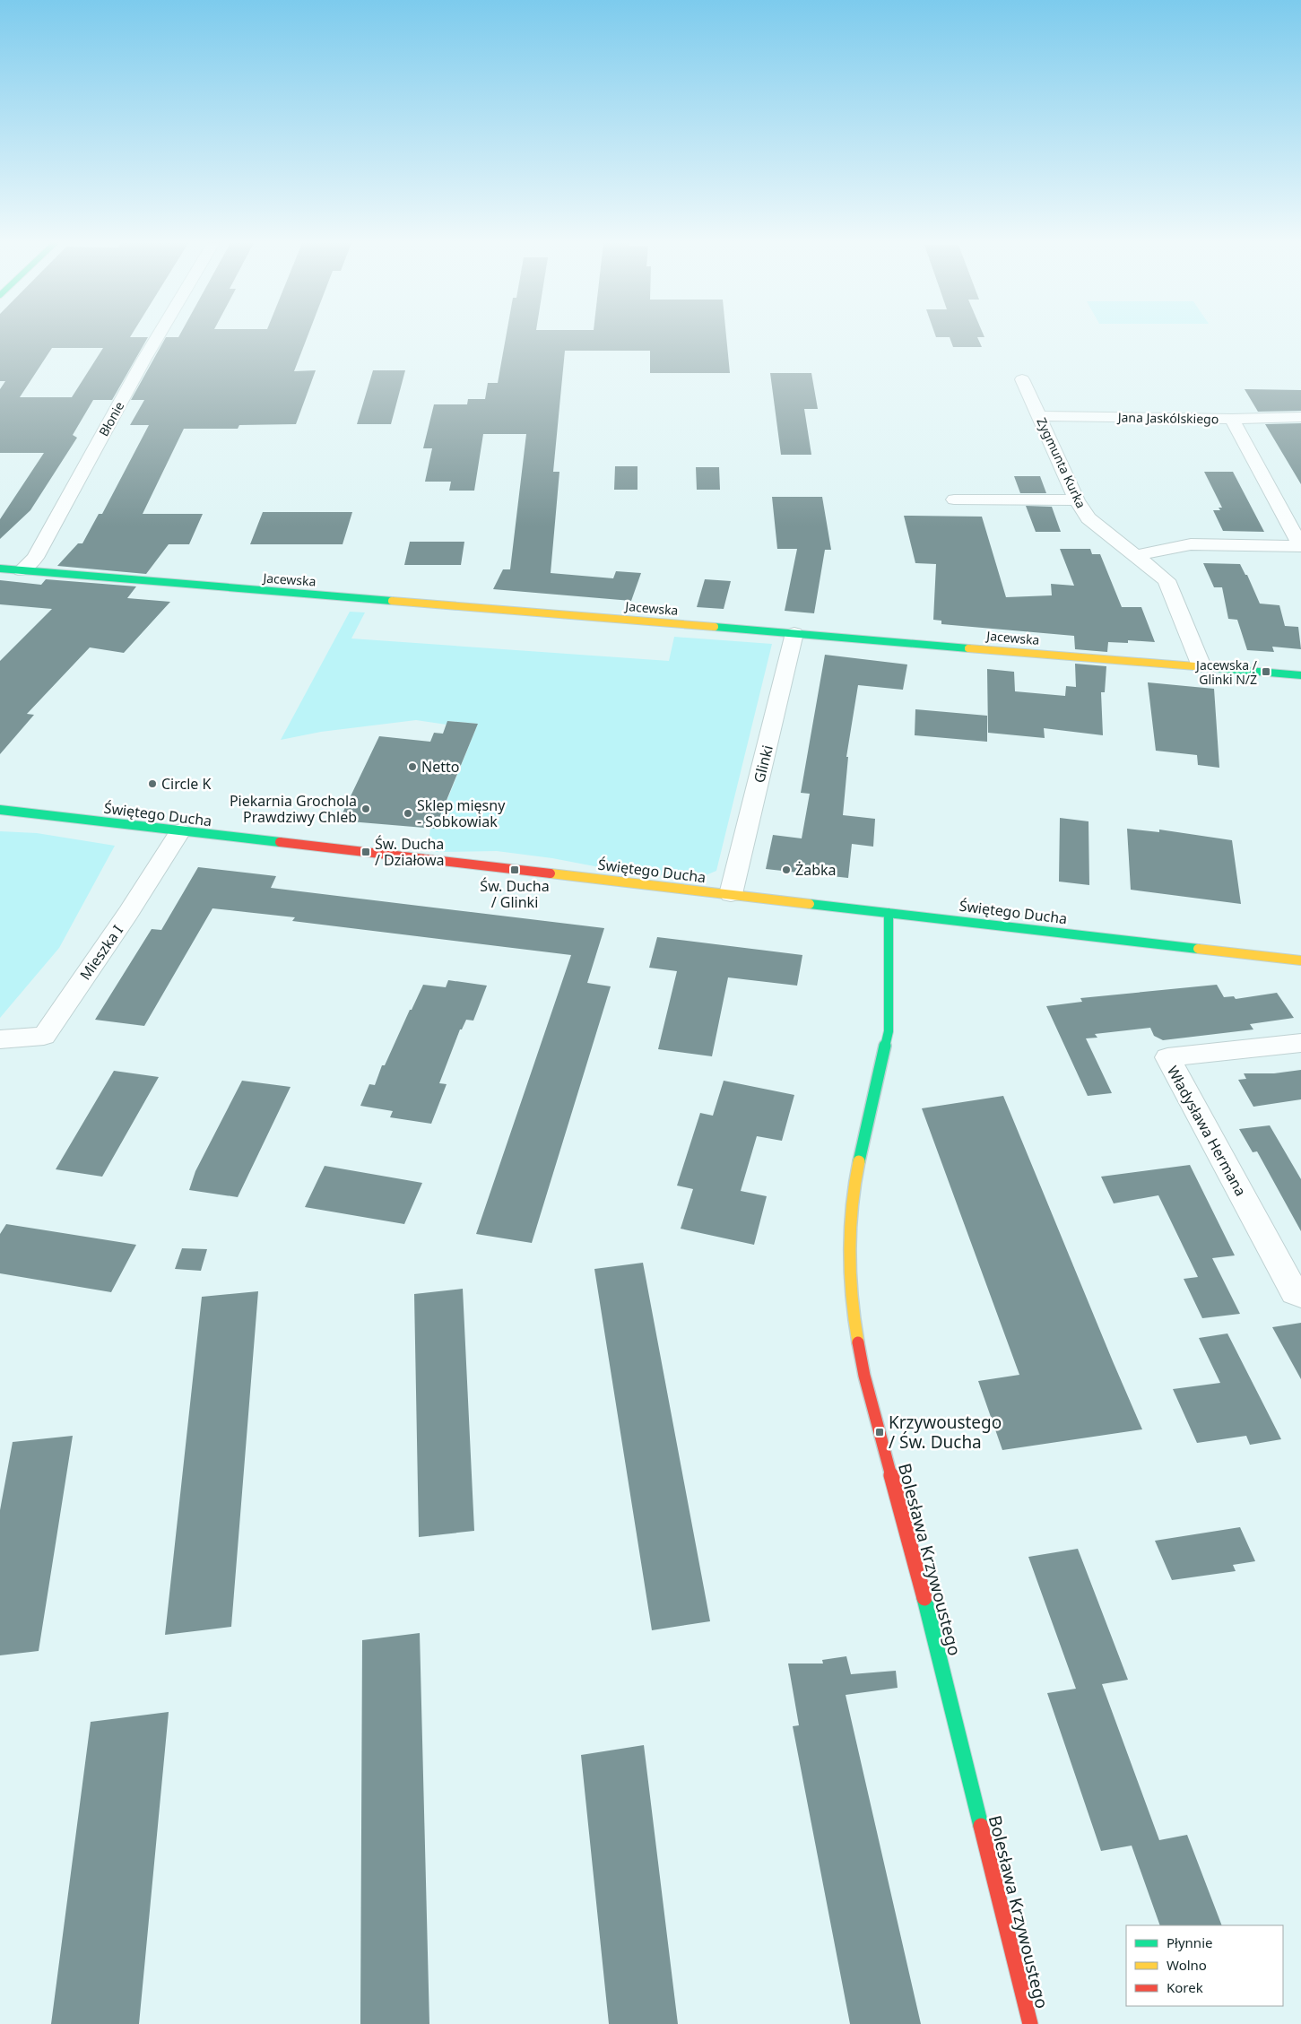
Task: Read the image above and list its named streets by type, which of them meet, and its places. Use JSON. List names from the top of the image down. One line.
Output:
{"streets":{"street":["Jana Jaskólskiego","Błonie","Zygmunta Kurka","Jacewska","Glinki","Świętego Ducha","Mieszka I","Władysława Hermana","Bolesława Krzywoustego"]},"crossings":[["Jana Jaskólskiego","Zygmunta Kurka"],["Błonie","Jacewska"],["Zygmunta Kurka","Jacewska"],["Jacewska","Glinki"],["Glinki","Świętego Ducha"],["Świętego Ducha","Mieszka I"],["Świętego Ducha","Bolesława Krzywoustego"]],"places":{"transit":["Jacewska / Glinki N/Ż","Św. Ducha / Działowa","Św. Ducha / Glinki","Krzywoustego / Św. Ducha"],"other":["Netto","Circle K","Piekarnia Grochola Prawdziwy Chleb","Sklep mięsny - Sobkowiak","Żabka"]},"legend":["Płynnie","Wolno","Korek"]}
